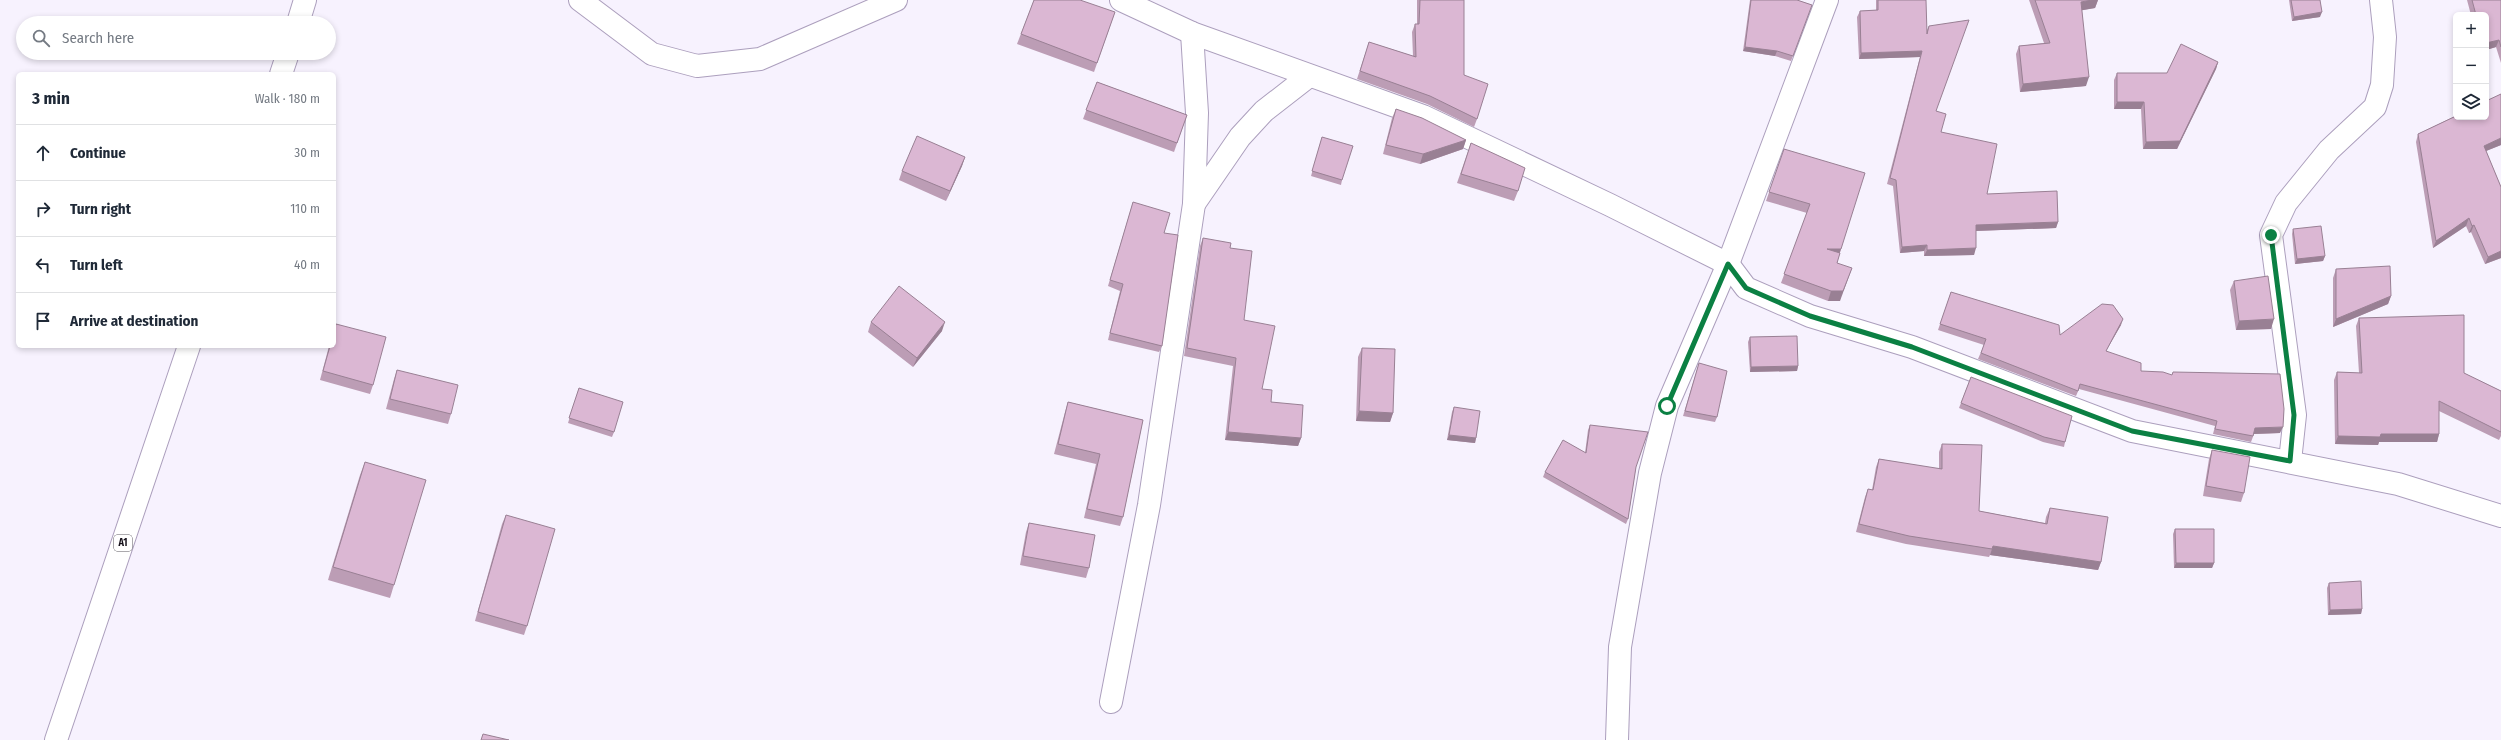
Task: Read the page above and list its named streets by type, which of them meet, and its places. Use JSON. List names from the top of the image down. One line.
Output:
{"streets":{"main road":["A1"]},"page":{"map_buttons":["+","−"],"search":"Search here","heading":["3 min","Walk · 180 m"],"list":[["Continue","30 m"],["Turn right","110 m"],["Turn left","40 m"],"Arrive at destination"]}}
